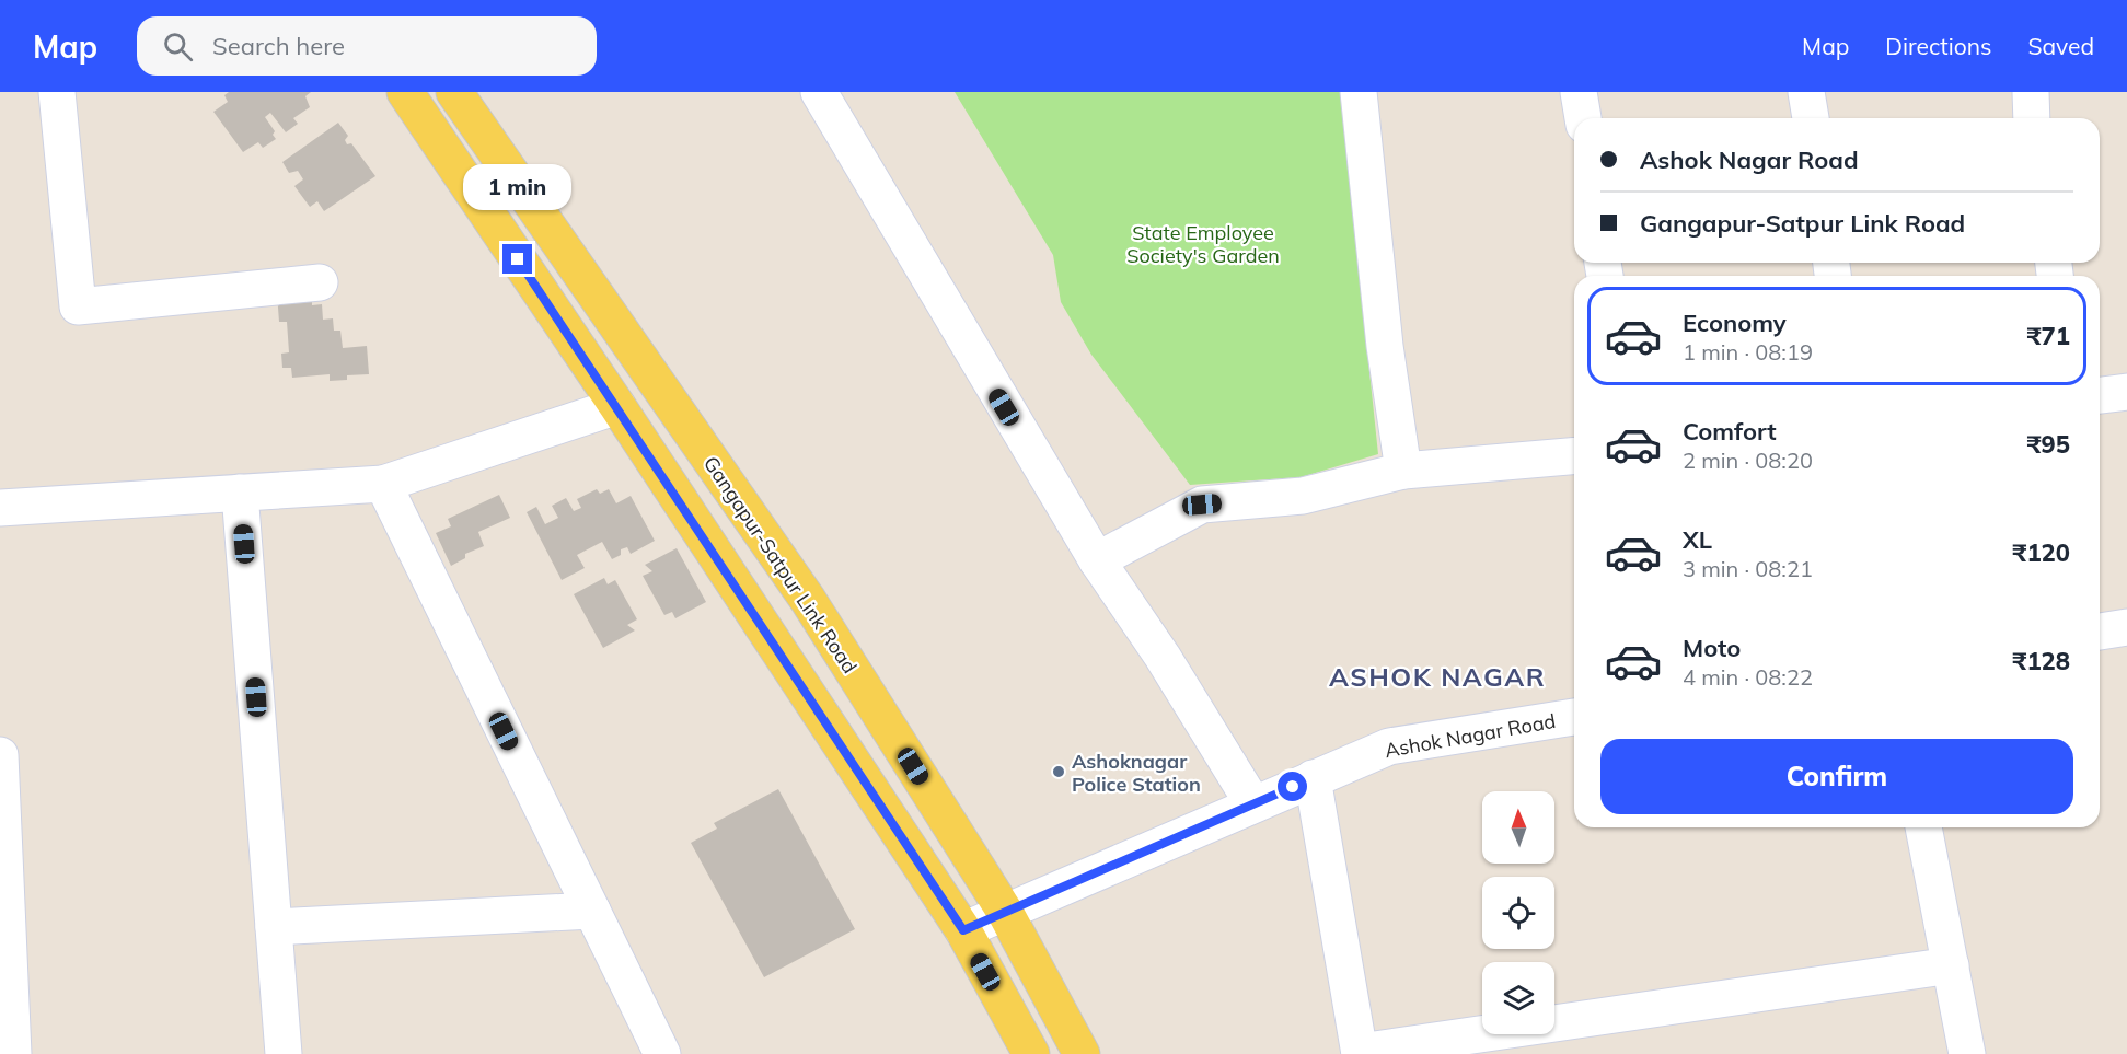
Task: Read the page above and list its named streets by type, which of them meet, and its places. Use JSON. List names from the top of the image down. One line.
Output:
{"streets":{"main road":["Gangapur-Satpur Link Road"],"street":["Ashok Nagar Road"]},"crossings":[["Gangapur-Satpur Link Road","Ashok Nagar Road"]],"districts":["ASHOK NAGAR"],"parks":["State Employee Society's Garden"],"places":["Ashoknagar Police Station"],"north":"top","page":{"header":"Map","search":"Search here","nav":["Map","Directions","Saved"],"banner":["Ashok Nagar Road","Gangapur-Satpur Link Road"],"bubble":"1 min","list":[{"name":"Economy","note":"1 min · 08:19","value":"₹71"},{"name":"Comfort","note":"2 min · 08:20","value":"₹95"},{"name":"XL","note":"3 min · 08:21","value":"₹120"},{"name":"Moto","note":"4 min · 08:22","value":"₹128"}],"buttons":"Confirm"}}
